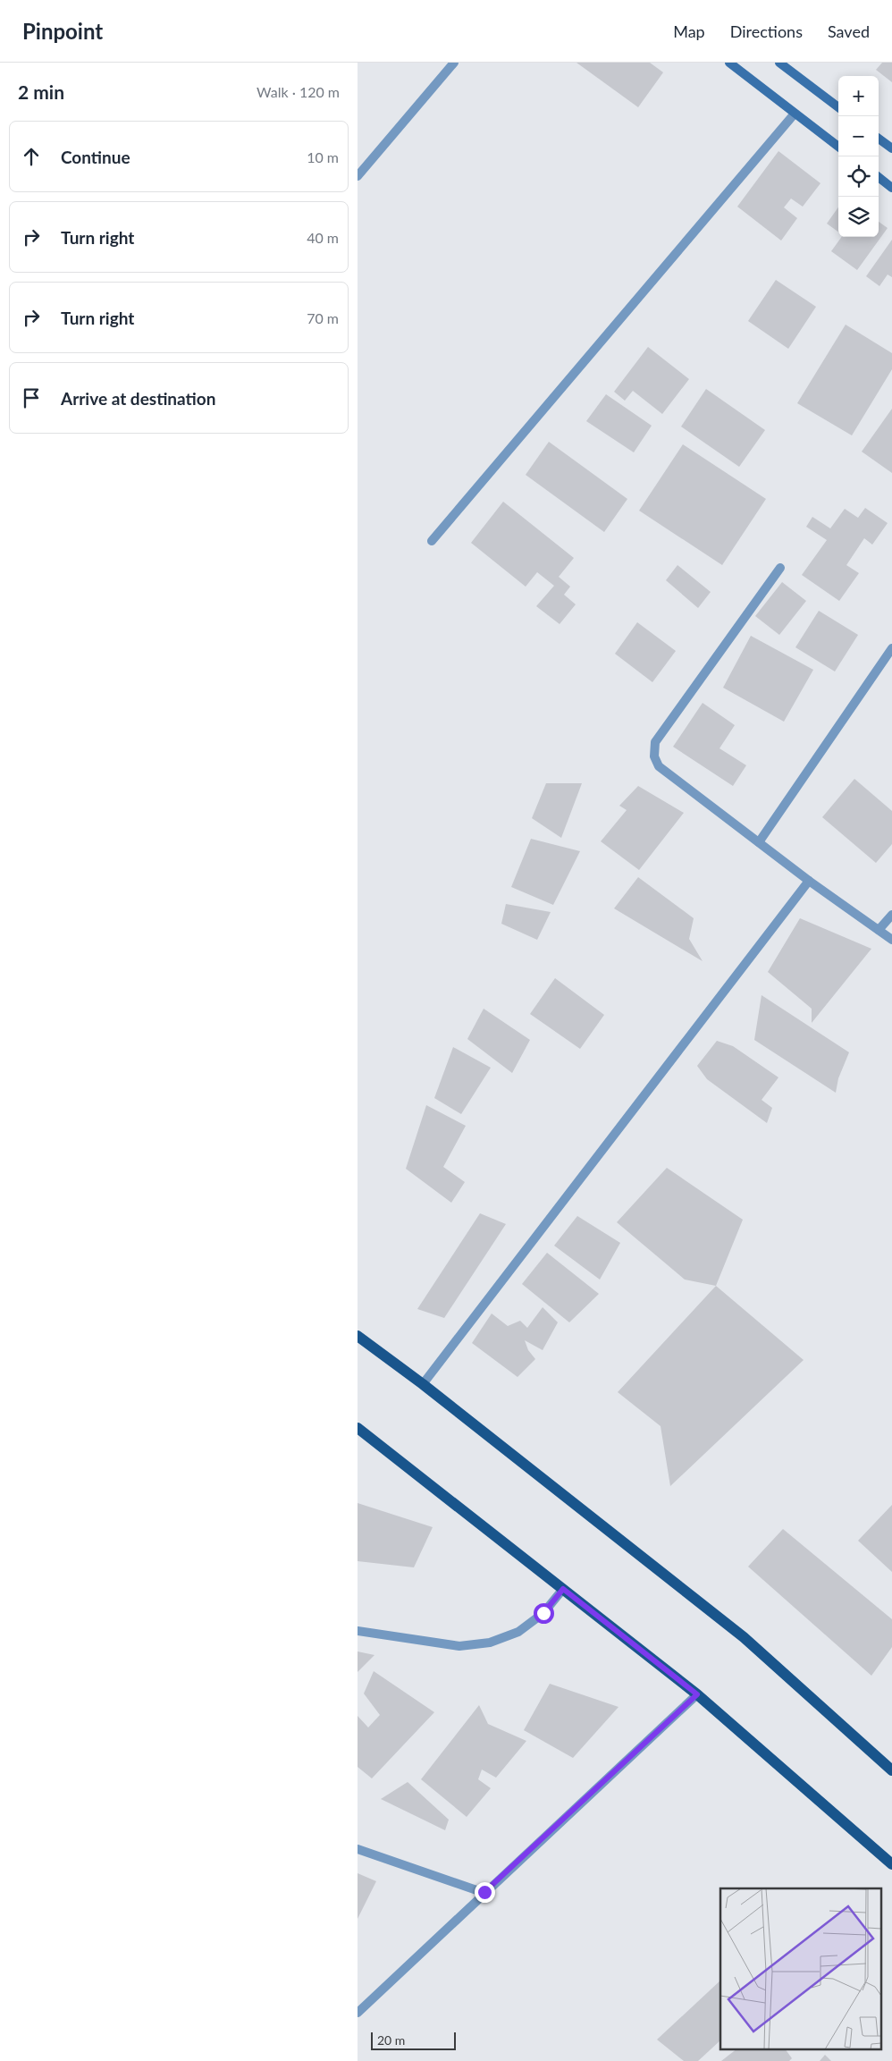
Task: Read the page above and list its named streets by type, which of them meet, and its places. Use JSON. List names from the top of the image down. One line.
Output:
{"scale_bar":"20 m","page":{"header":"Pinpoint","nav":["Map","Directions","Saved"],"heading":["2 min","Walk · 120 m"],"map_buttons":["+","−"],"list":[["Continue","10 m"],["Turn right","40 m"],["Turn right","70 m"],"Arrive at destination"],"scale":"20 m"}}
